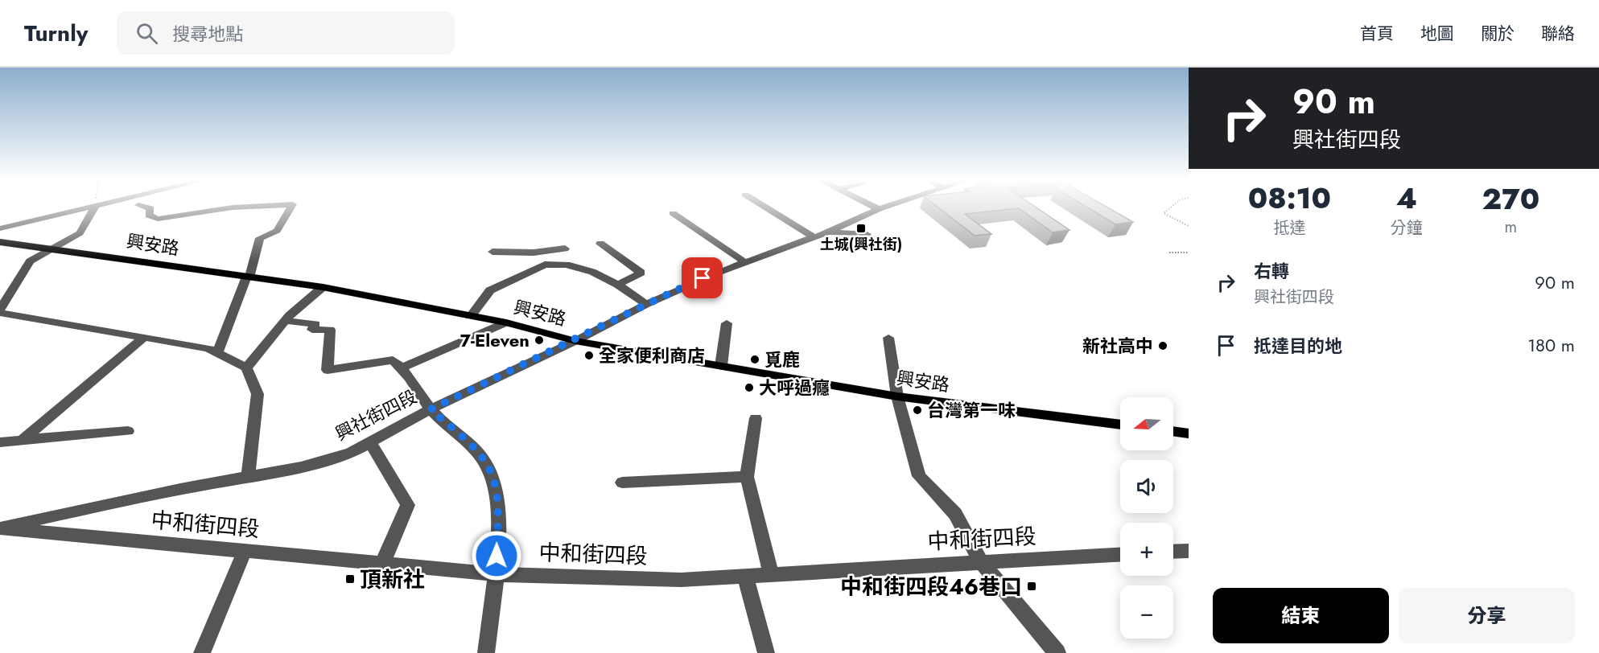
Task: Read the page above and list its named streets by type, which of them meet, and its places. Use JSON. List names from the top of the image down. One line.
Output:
{"streets":{"main road":["興安路"],"street":["興社街四段","中和街四段"]},"crossings":[["興安路","興社街四段"],["興社街四段","中和街四段"]],"places":{"transit":["土城(興社街)","頂新社","中和街四段46巷口"],"other":["7-Eleven","新社高中","全家便利商店","覓鹿","大呼過癮","台灣第一味"]},"north":"left","page":{"header":"Turnly","search":"搜尋地點","nav":["首頁","地圖","關於","聯絡"],"turn":["90 m","興社街四段"],"eta":["08:10","抵達","4","分鐘","270","m"],"list":[{"name":"右轉","note":"興社街四段","value":"90 m"},{"name":"抵達目的地","value":"180 m"}],"map_buttons":["+","−"],"buttons":["結束","分享"]}}
